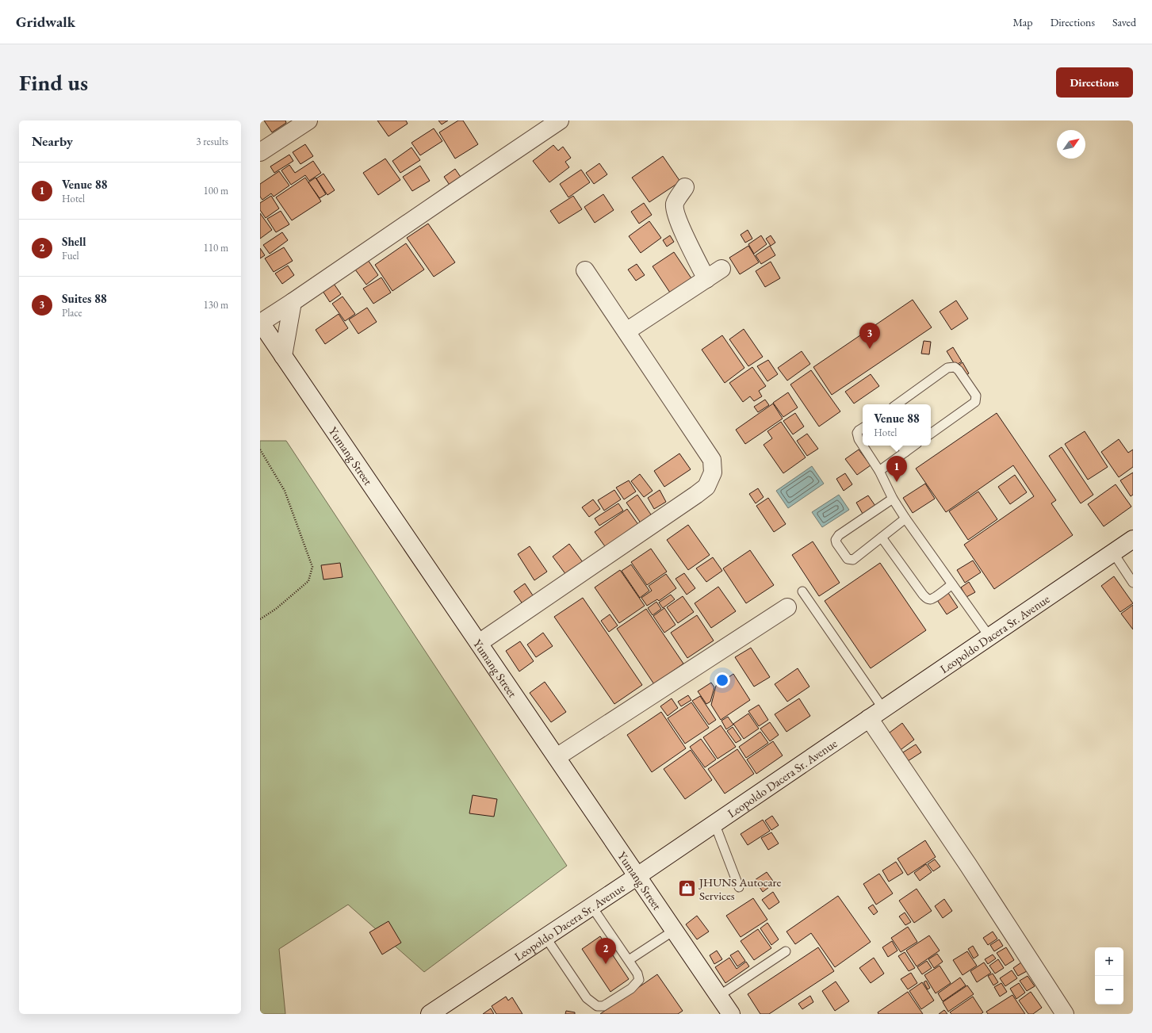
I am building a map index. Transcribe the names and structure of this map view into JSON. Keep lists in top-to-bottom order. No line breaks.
{"streets":{"street":["Yumang Street","Leopoldo Dacera Sr. Avenue"]},"crossings":[["Yumang Street","Leopoldo Dacera Sr. Avenue"]],"places":{"shop":["JHUNS Autocare Services"]},"north":"top right","page":{"header":"Gridwalk","nav":["Map","Directions","Saved"],"buttons":"Directions","title":"Find us","heading":["Nearby","3 results"],"list":[{"mark":"1","name":"Venue 88","note":"Hotel","value":"100 m"},{"mark":"2","name":"Shell","note":"Fuel","value":"110 m"},{"mark":"3","name":"Suites 88","note":"Place","value":"130 m"}],"pins":["3","1","2"],"popup":["Venue 88","Hotel"],"map_buttons":["+","−"]}}
